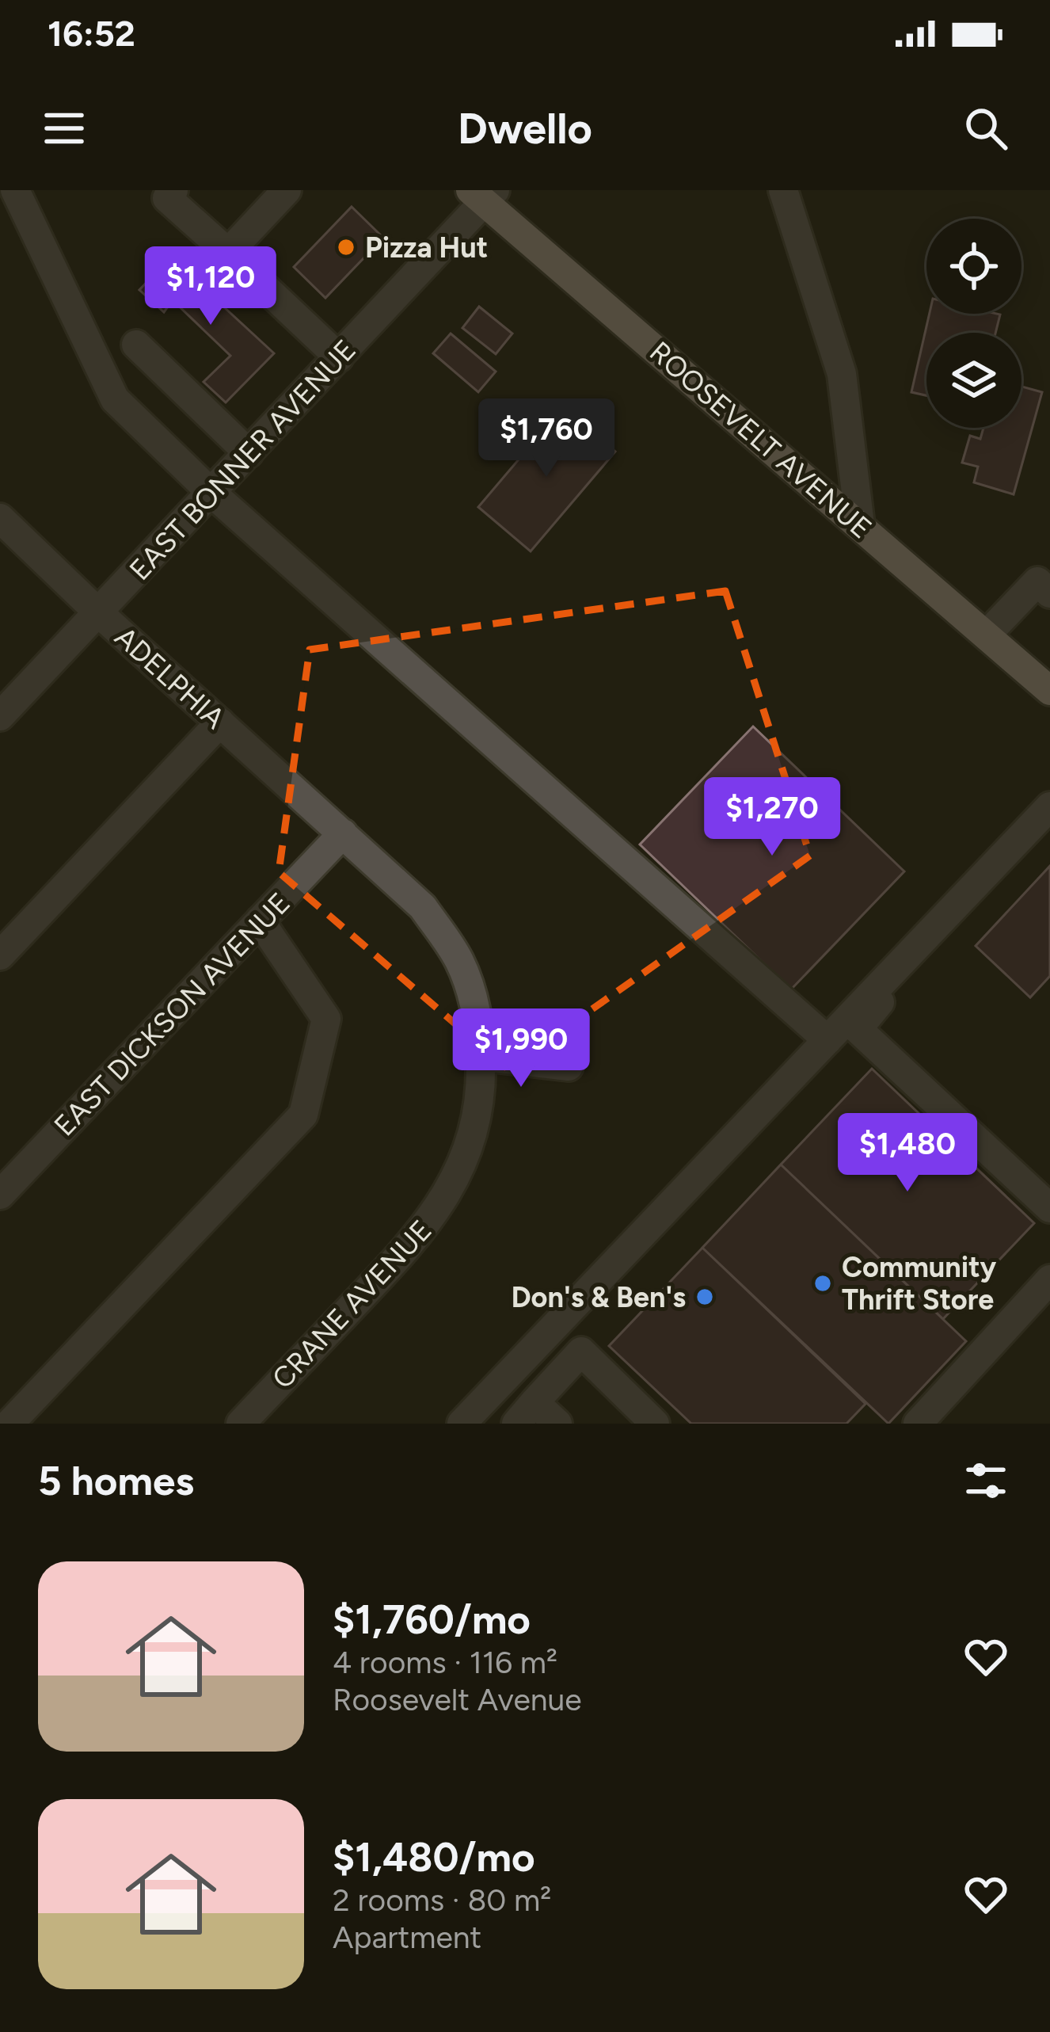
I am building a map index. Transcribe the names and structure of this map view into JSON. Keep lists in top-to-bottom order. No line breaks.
{"streets":{"main road":["ROOSEVELT AVENUE"],"street":["EAST BONNER AVENUE","ADELPHIA","EAST DICKSON AVENUE","CRANE AVENUE"]},"crossings":[["ROOSEVELT AVENUE","EAST BONNER AVENUE"],["EAST BONNER AVENUE","ADELPHIA"],["ADELPHIA","EAST DICKSON AVENUE"],["ADELPHIA","CRANE AVENUE"],["EAST DICKSON AVENUE","CRANE AVENUE"]],"places":["Pizza Hut","Community Thrift Store","Don's & Ben's"],"page":{"status":"16:52","header":"Dwello","price":["$1,120","$1,760","$1,270","$1,990","$1,480"],"heading":"5 homes","list":[{"name":"$1,760/mo","note":"4 rooms · 116 m² · Roosevelt Avenue"},{"name":"$1,480/mo","note":"2 rooms · 80 m² · Apartment"}]}}
